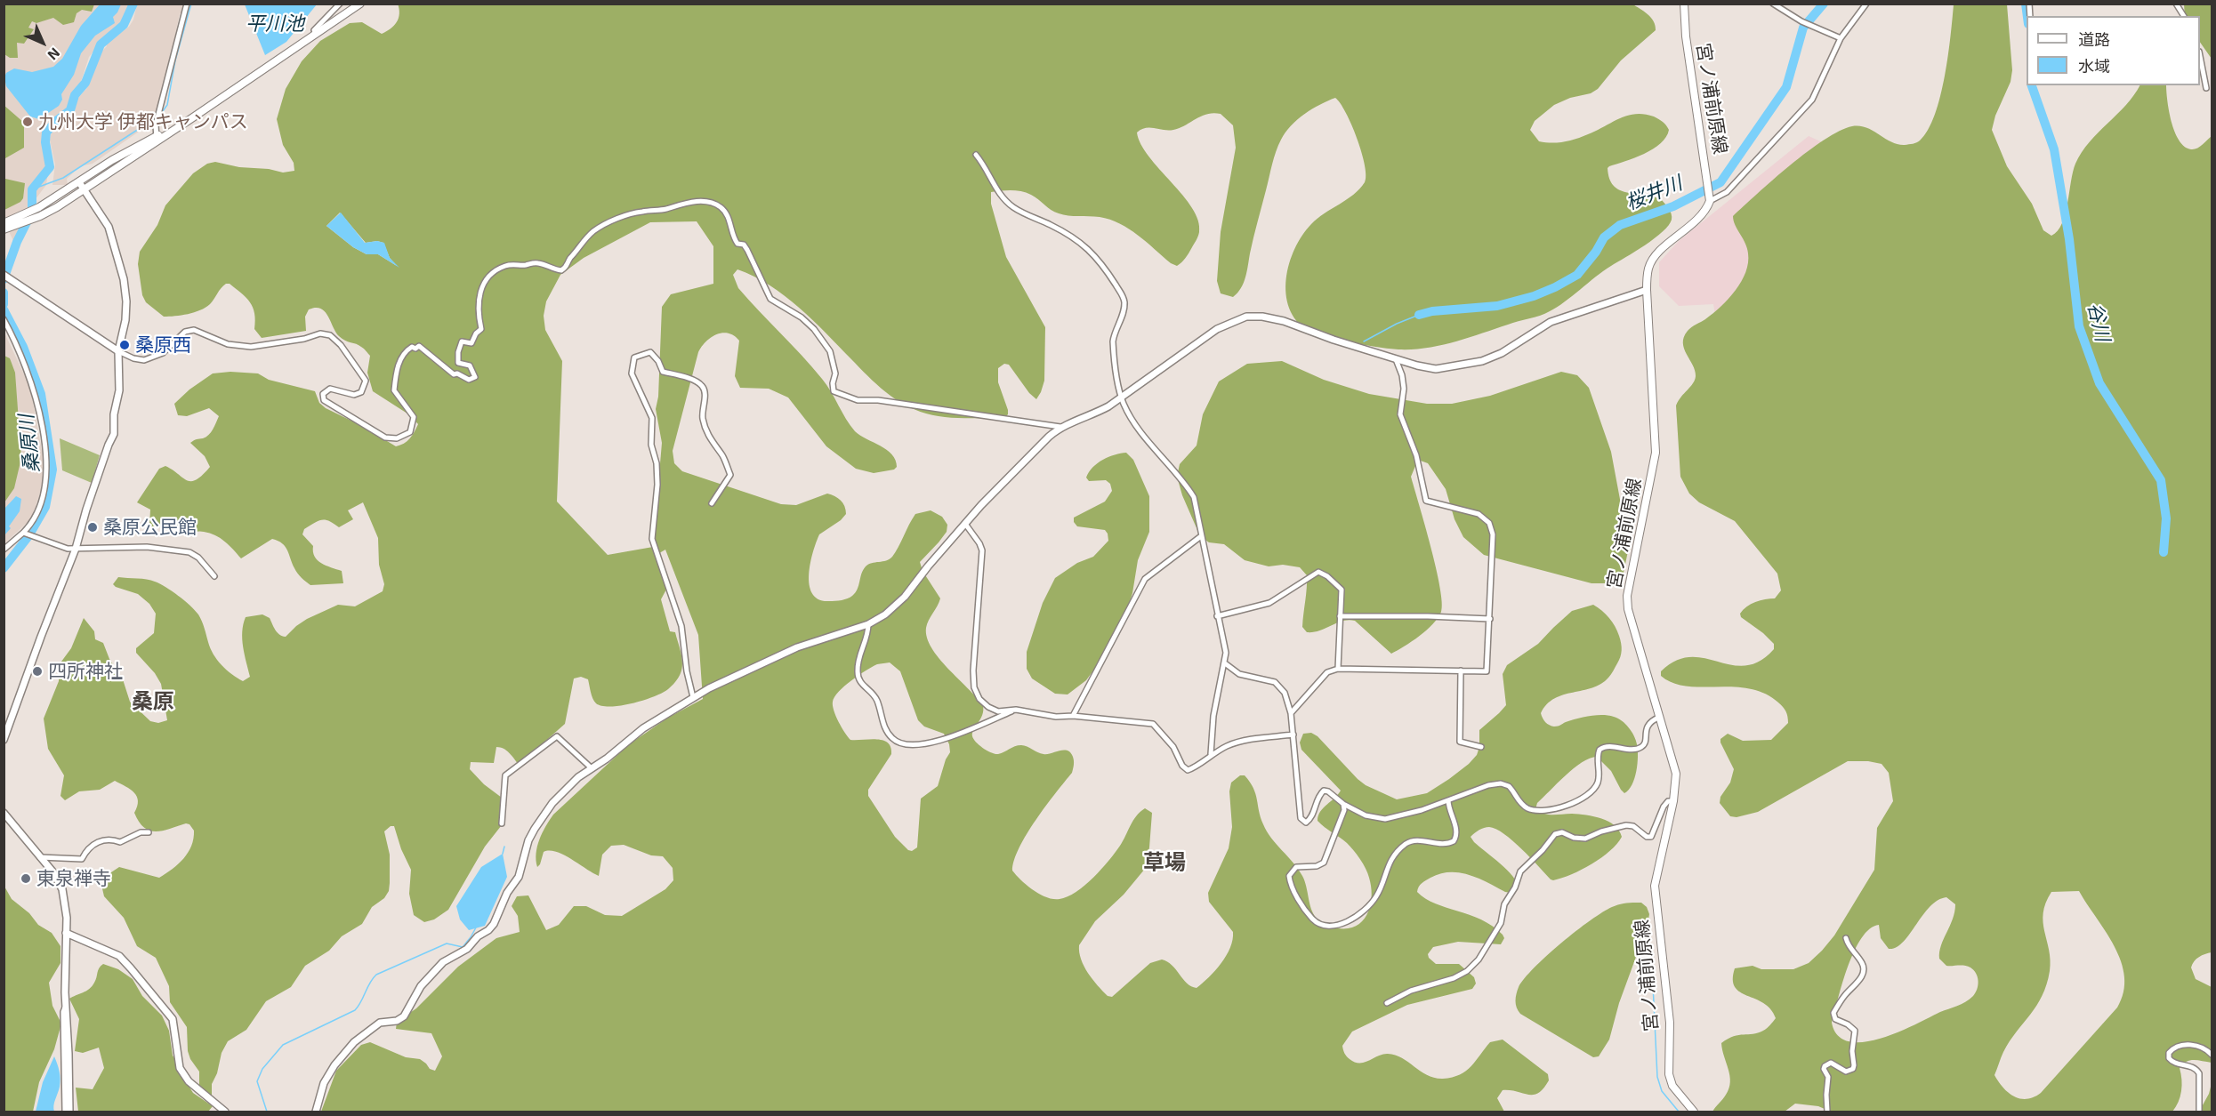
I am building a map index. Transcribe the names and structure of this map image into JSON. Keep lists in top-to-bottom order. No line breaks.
{"streets":{"main road":["宮ノ浦前原線"]},"districts":["桑原","草場"],"water":["平川池","桜井川","谷川","桑原川"],"places":["九州大学 伊都キャンパス","桑原西","桑原公民館","四所神社","東泉禅寺"],"legend":["道路","水域"],"north":"bottom right"}
